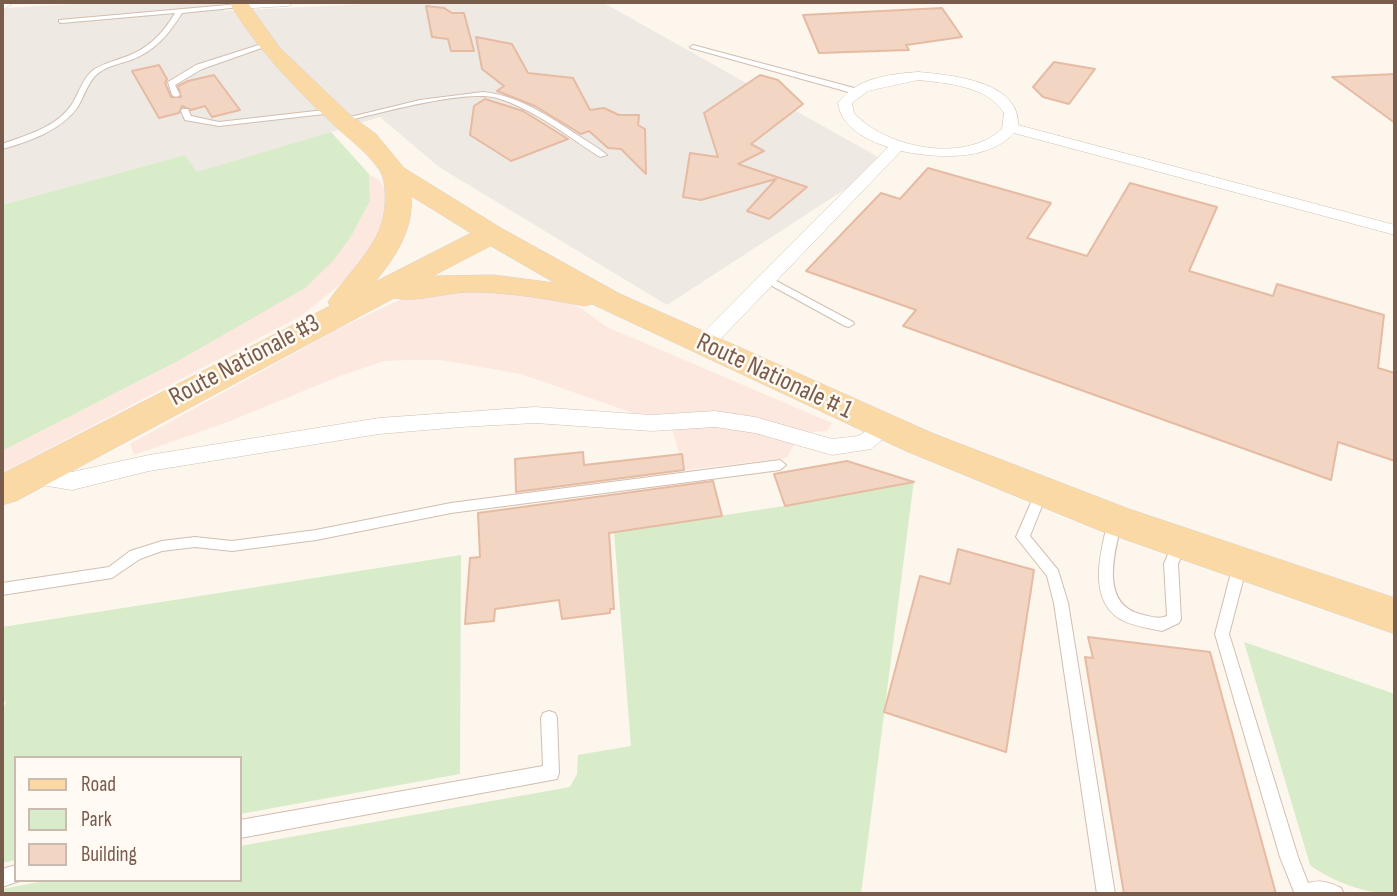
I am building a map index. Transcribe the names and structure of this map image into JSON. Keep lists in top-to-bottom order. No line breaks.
{"streets":{"main road":["Route Nationale #3","Route Nationale # 1"]},"crossings":[["Route Nationale #3","Route Nationale # 1"]],"legend":["Road","Park","Building"]}
